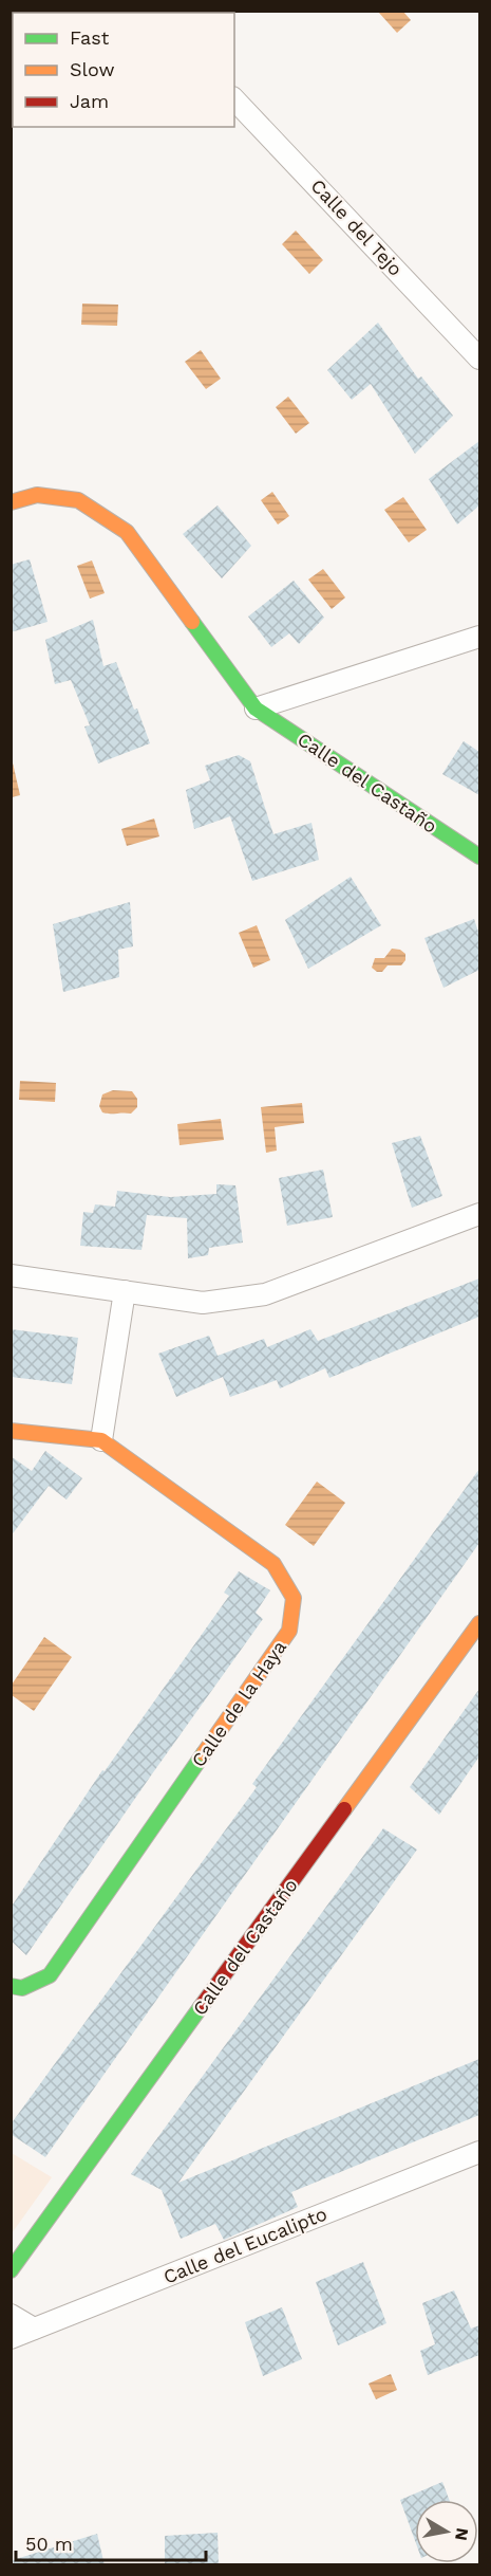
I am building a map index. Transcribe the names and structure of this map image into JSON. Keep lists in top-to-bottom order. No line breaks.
{"streets":{"street":["Calle del Tejo","Calle del Castaño","Calle de la Haya","Calle del Eucalipto"]},"legend":["Fast","Slow","Jam"],"scale_bar":"50 m","north":"right"}
